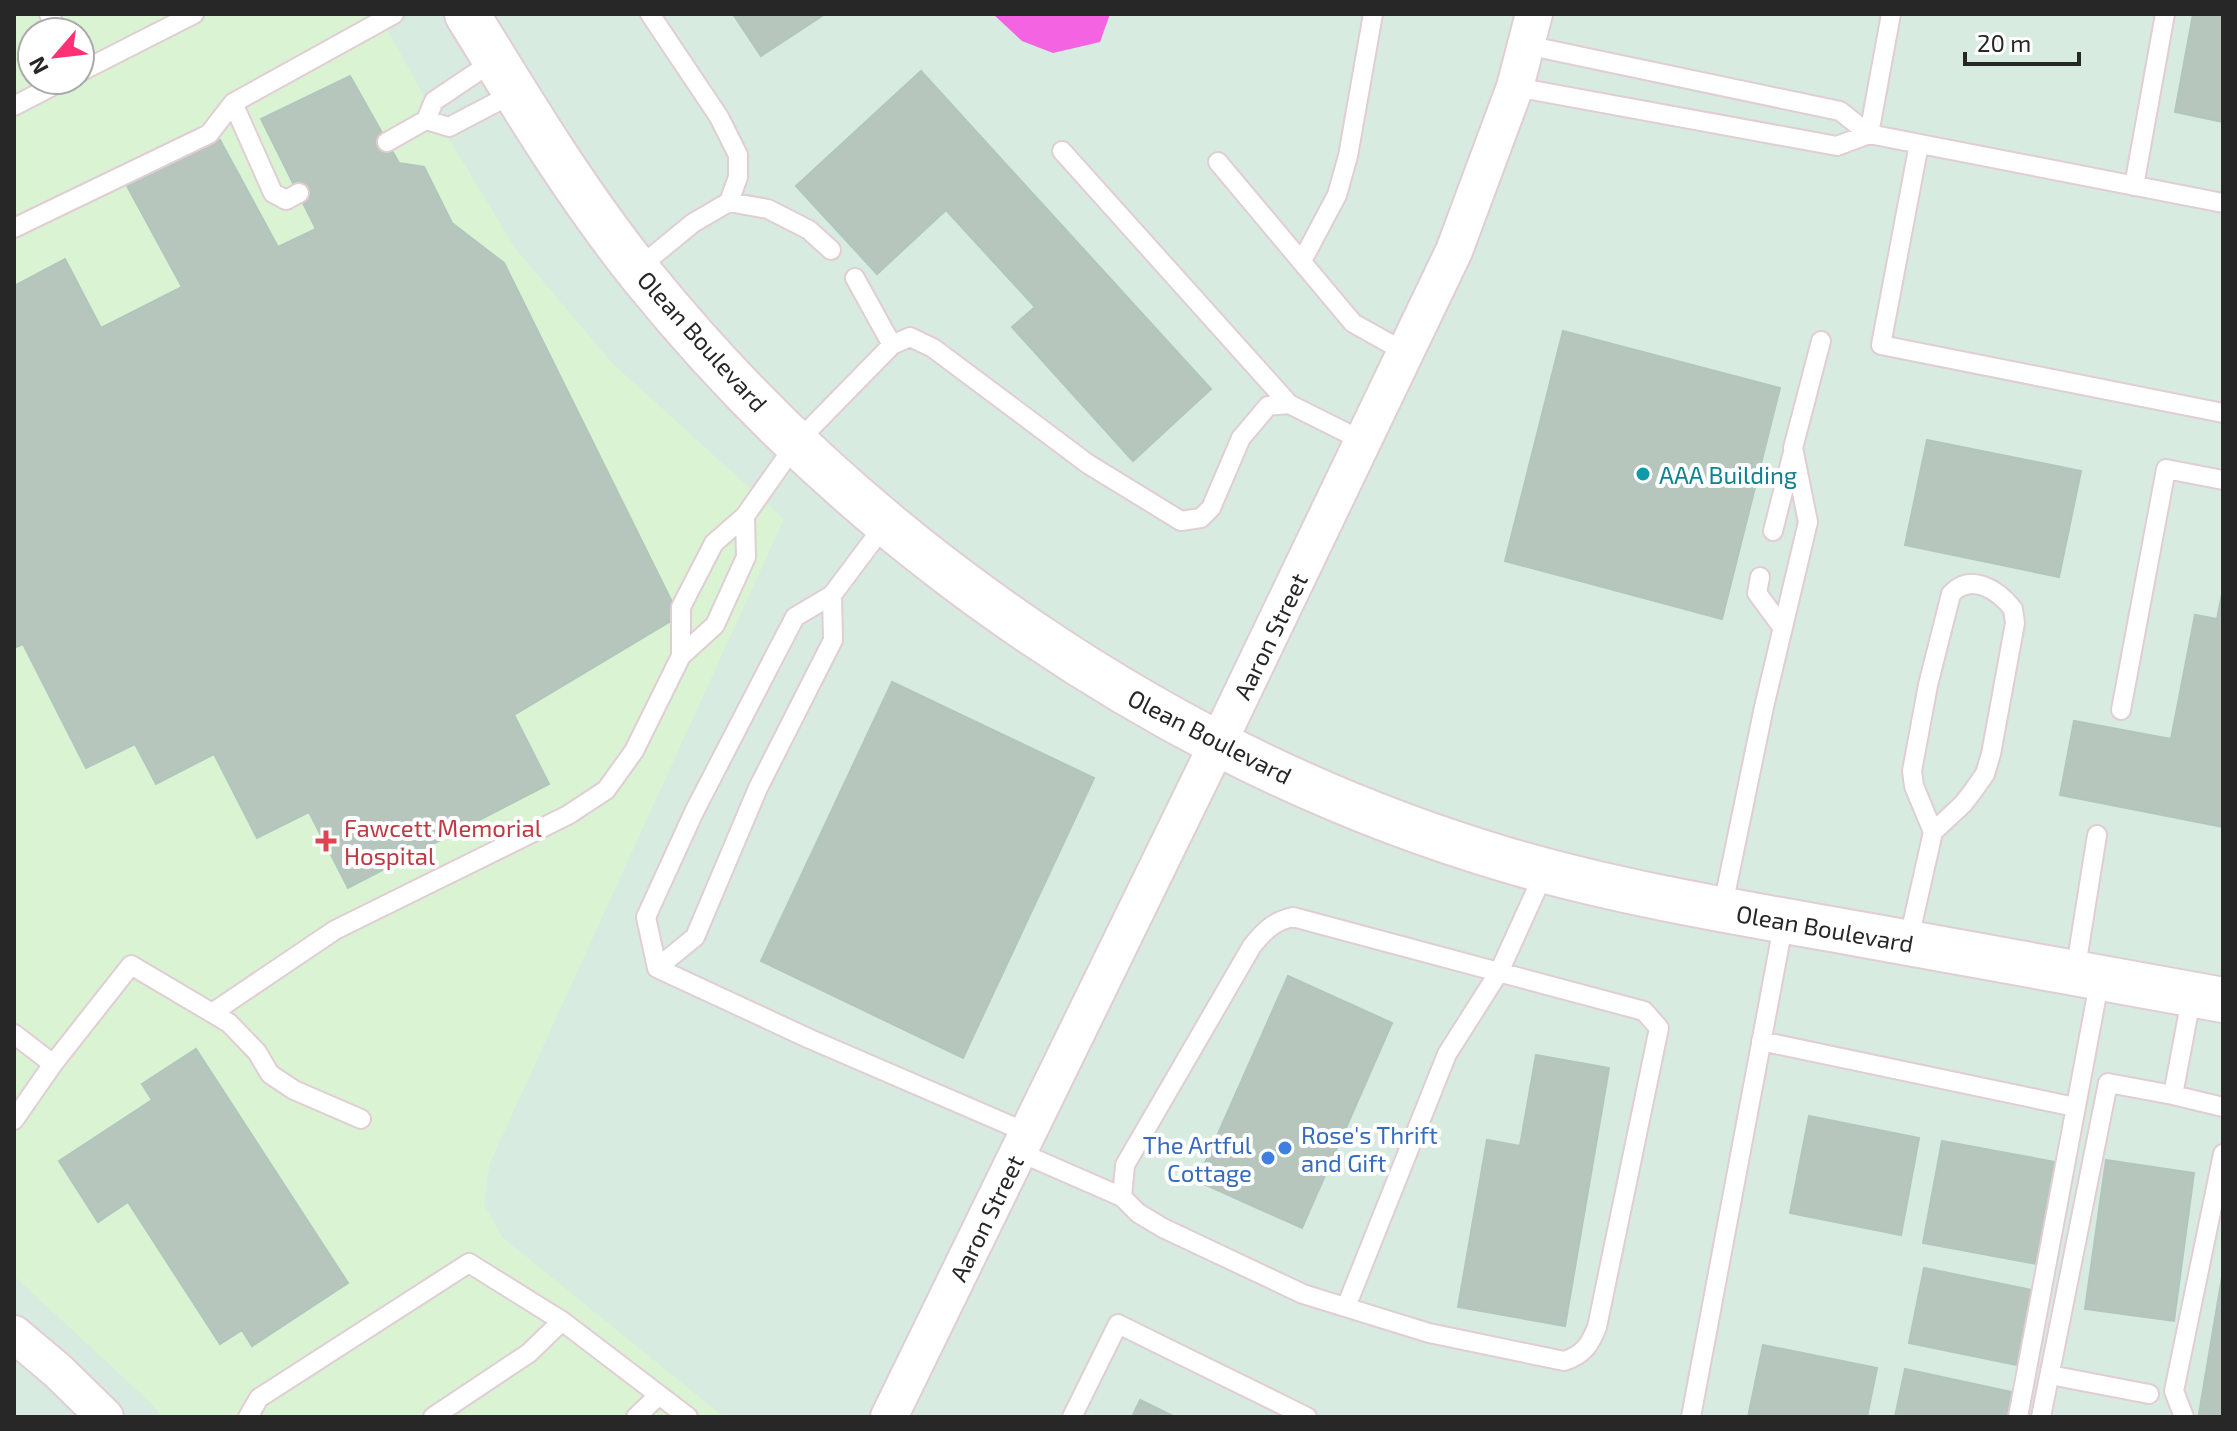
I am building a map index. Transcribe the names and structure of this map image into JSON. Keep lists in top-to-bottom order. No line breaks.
{"streets":{"street":["Olean Boulevard","Aaron Street"]},"crossings":[["Olean Boulevard","Aaron Street"]],"places":{"other":["AAA Building","Rose's Thrift and Gift","The Artful Cottage"],"health":["Fawcett Memorial Hospital"]},"scale_bar":"20 m","north":"bottom left"}
